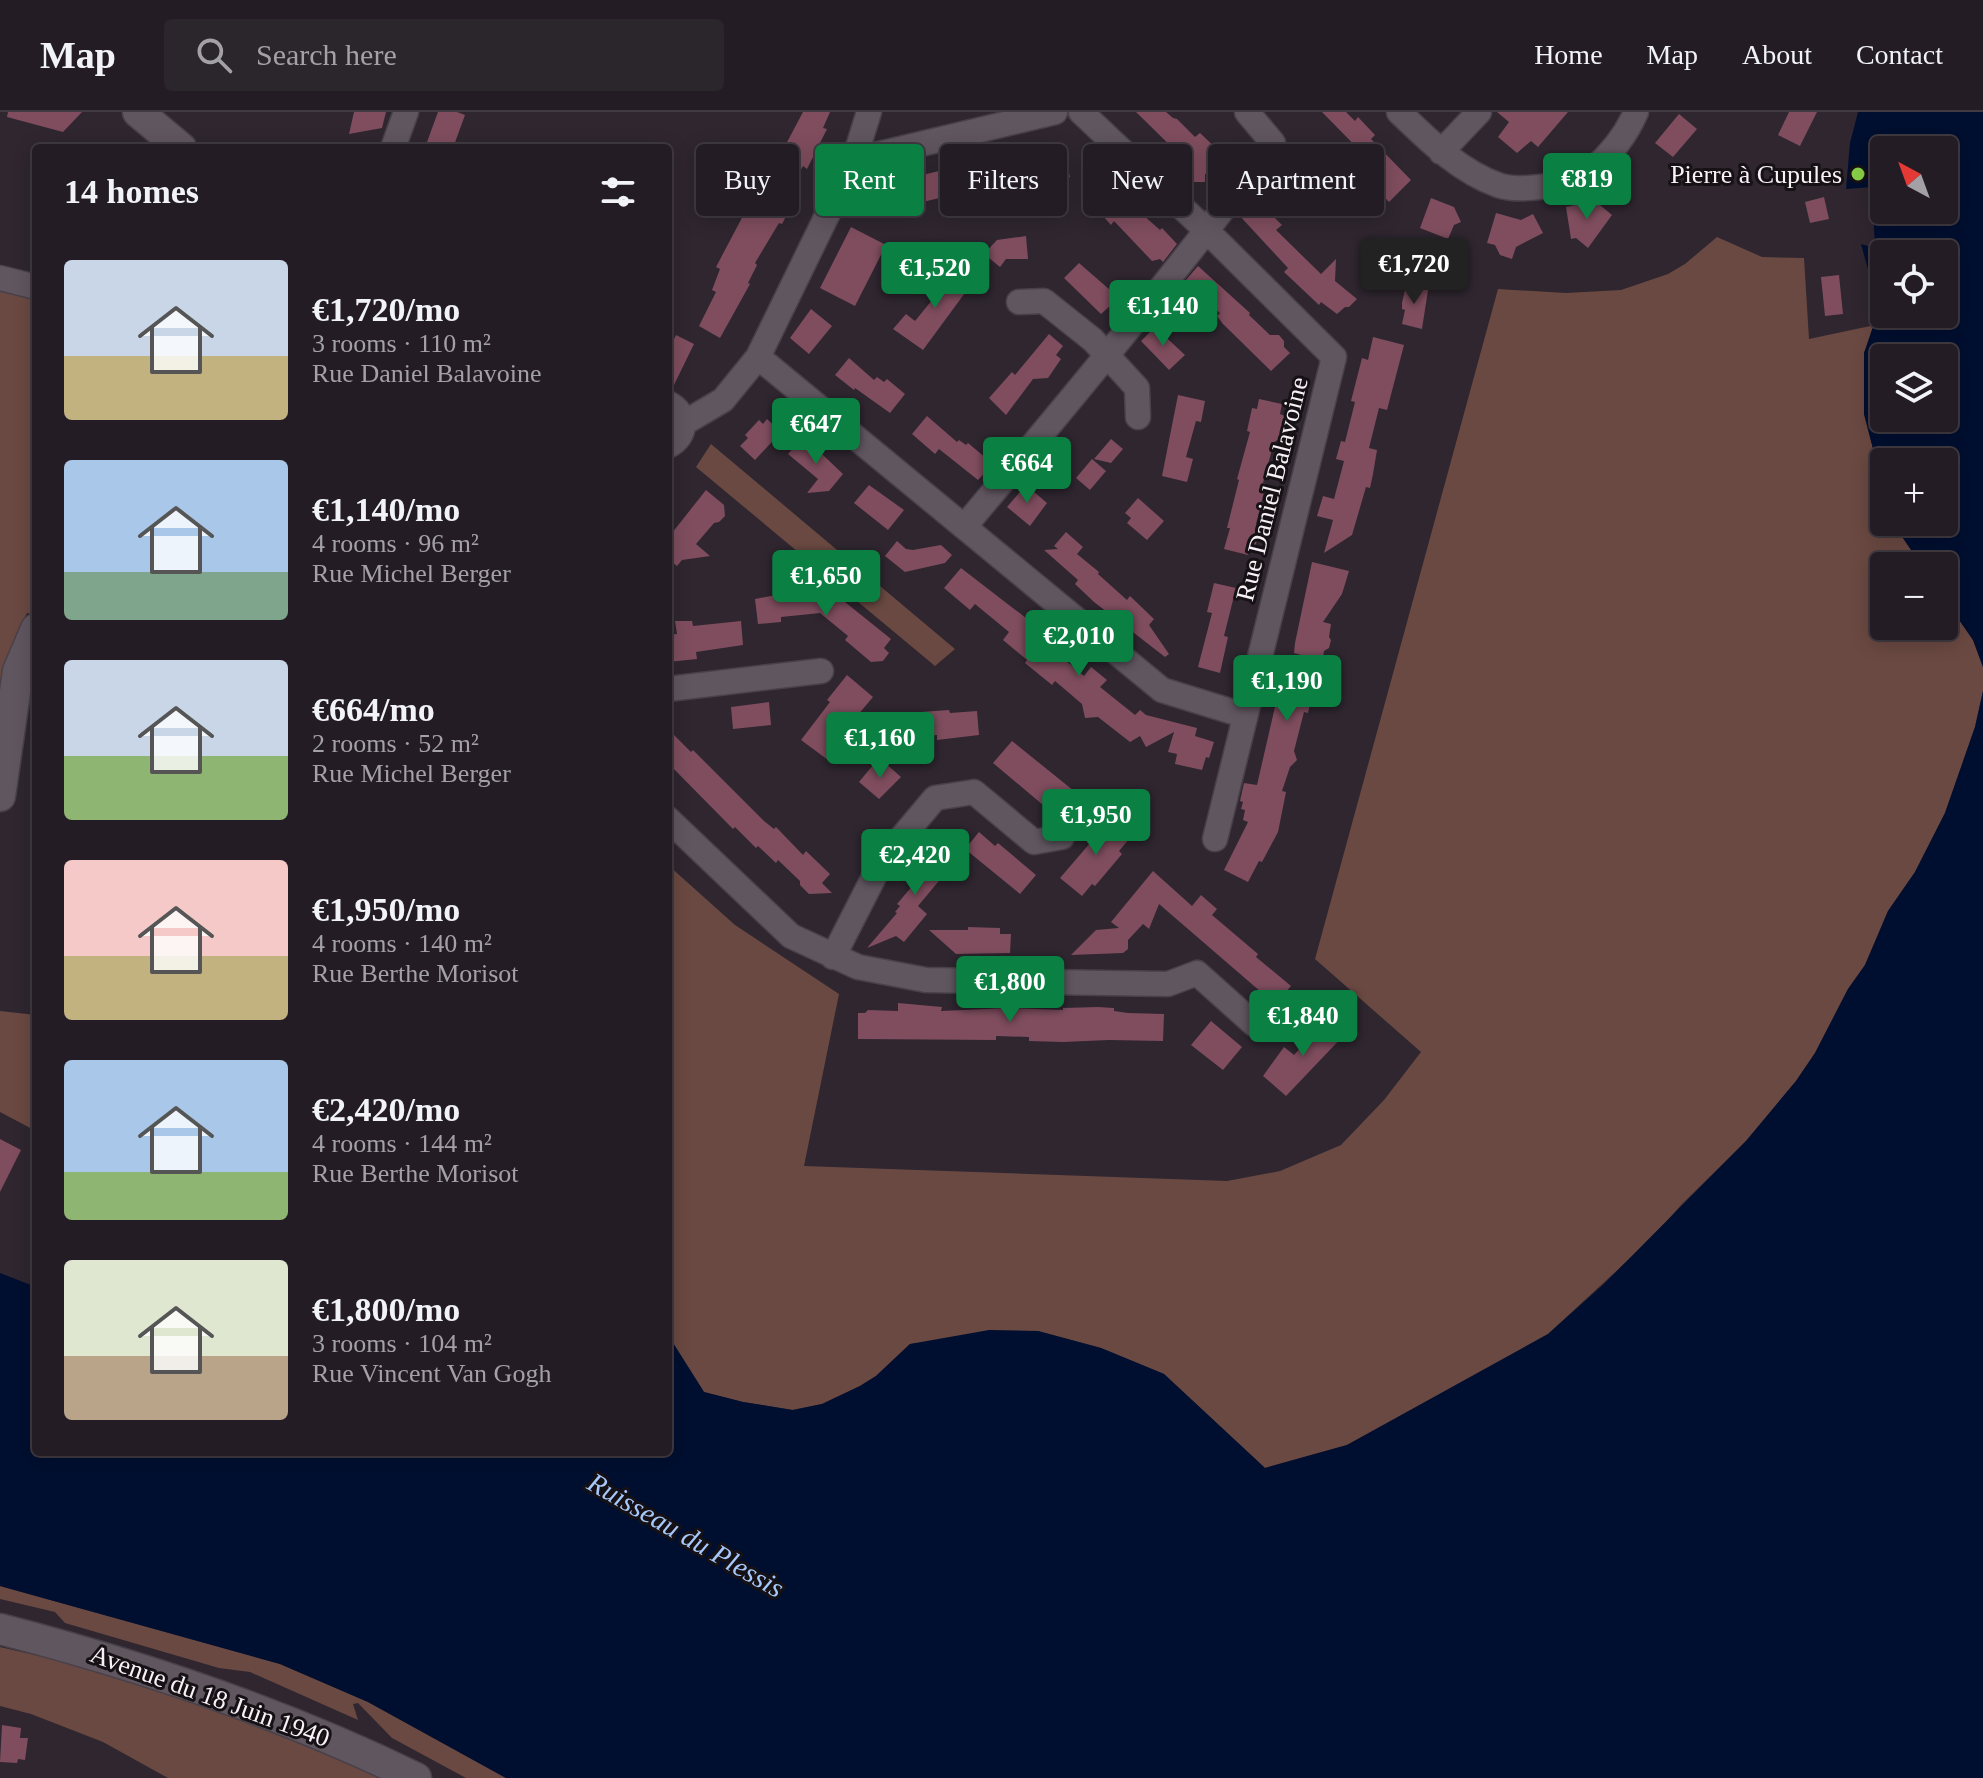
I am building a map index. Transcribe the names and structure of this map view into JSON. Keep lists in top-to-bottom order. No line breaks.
{"streets":{"street":["Rue Daniel Balavoine","Avenue du 18 Juin 1940"]},"water":["Ruisseau du Plessis"],"places":["Pierre à Cupules"],"north":"top left","page":{"header":"Map","search":"Search here","nav":["Home","Map","About","Contact"],"map_buttons":["+","−"],"chip":["Buy","Rent","Filters","New","Apartment"],"heading":"14 homes","price":["€819","€1,720","€1,520","€1,140","€647","€664","€1,650","€2,010","€1,190","€1,160","€1,950","€2,420","€1,800","€1,840"],"list":[{"name":"€1,720/mo","note":"3 rooms · 110 m² · Rue Daniel Balavoine"},{"name":"€1,140/mo","note":"4 rooms · 96 m² · Rue Michel Berger"},{"name":"€664/mo","note":"2 rooms · 52 m² · Rue Michel Berger"},{"name":"€1,950/mo","note":"4 rooms · 140 m² · Rue Berthe Morisot"},{"name":"€2,420/mo","note":"4 rooms · 144 m² · Rue Berthe Morisot"},{"name":"€1,800/mo","note":"3 rooms · 104 m² · Rue Vincent Van Gogh"}]}}
